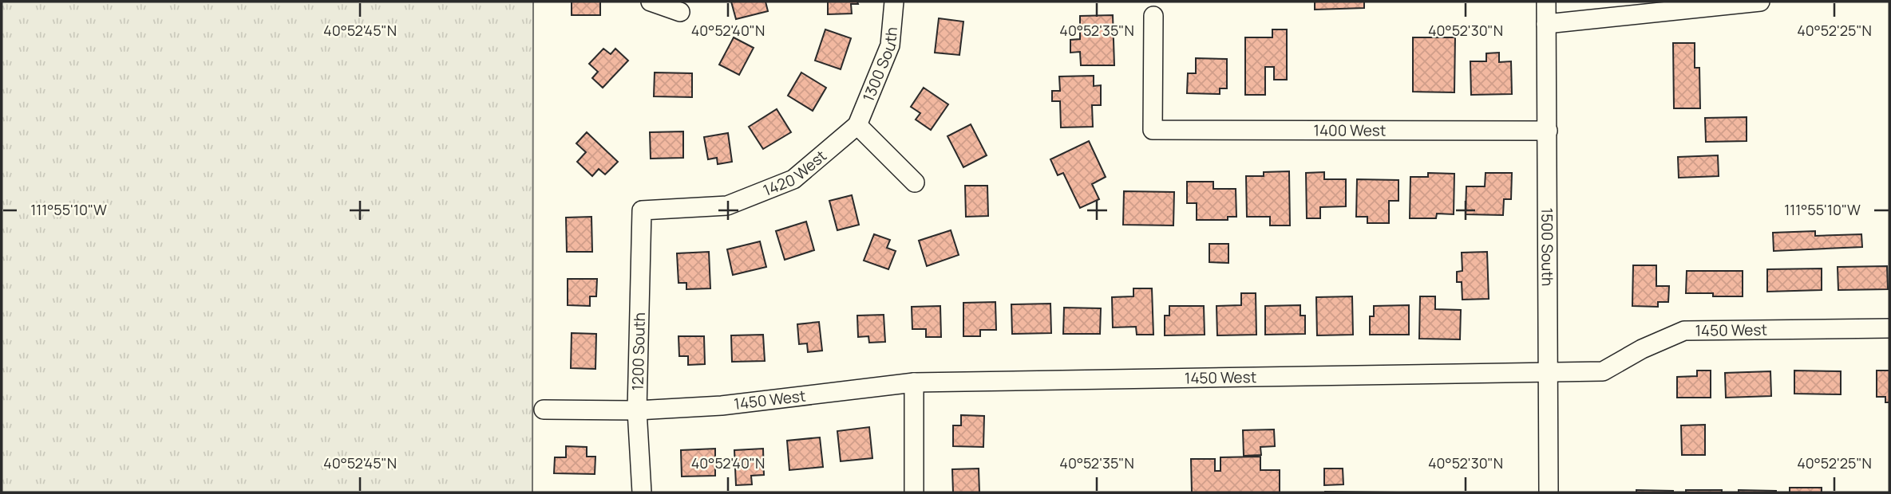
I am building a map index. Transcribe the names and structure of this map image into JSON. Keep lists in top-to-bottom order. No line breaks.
{"streets":{"street":["1300 South","1400 West","1420 West","1500 South","1450 West","1200 South"]},"crossings":[["1300 South","1420 West"],["1400 West","1500 South"],["1420 West","1200 South"],["1500 South","1450 West"],["1450 West","1200 South"]],"coordinates":["40°52'45\"N","40°52'40\"N","40°52'35\"N","40°52'30\"N","40°52'25\"N","111°55'10\"W"]}
